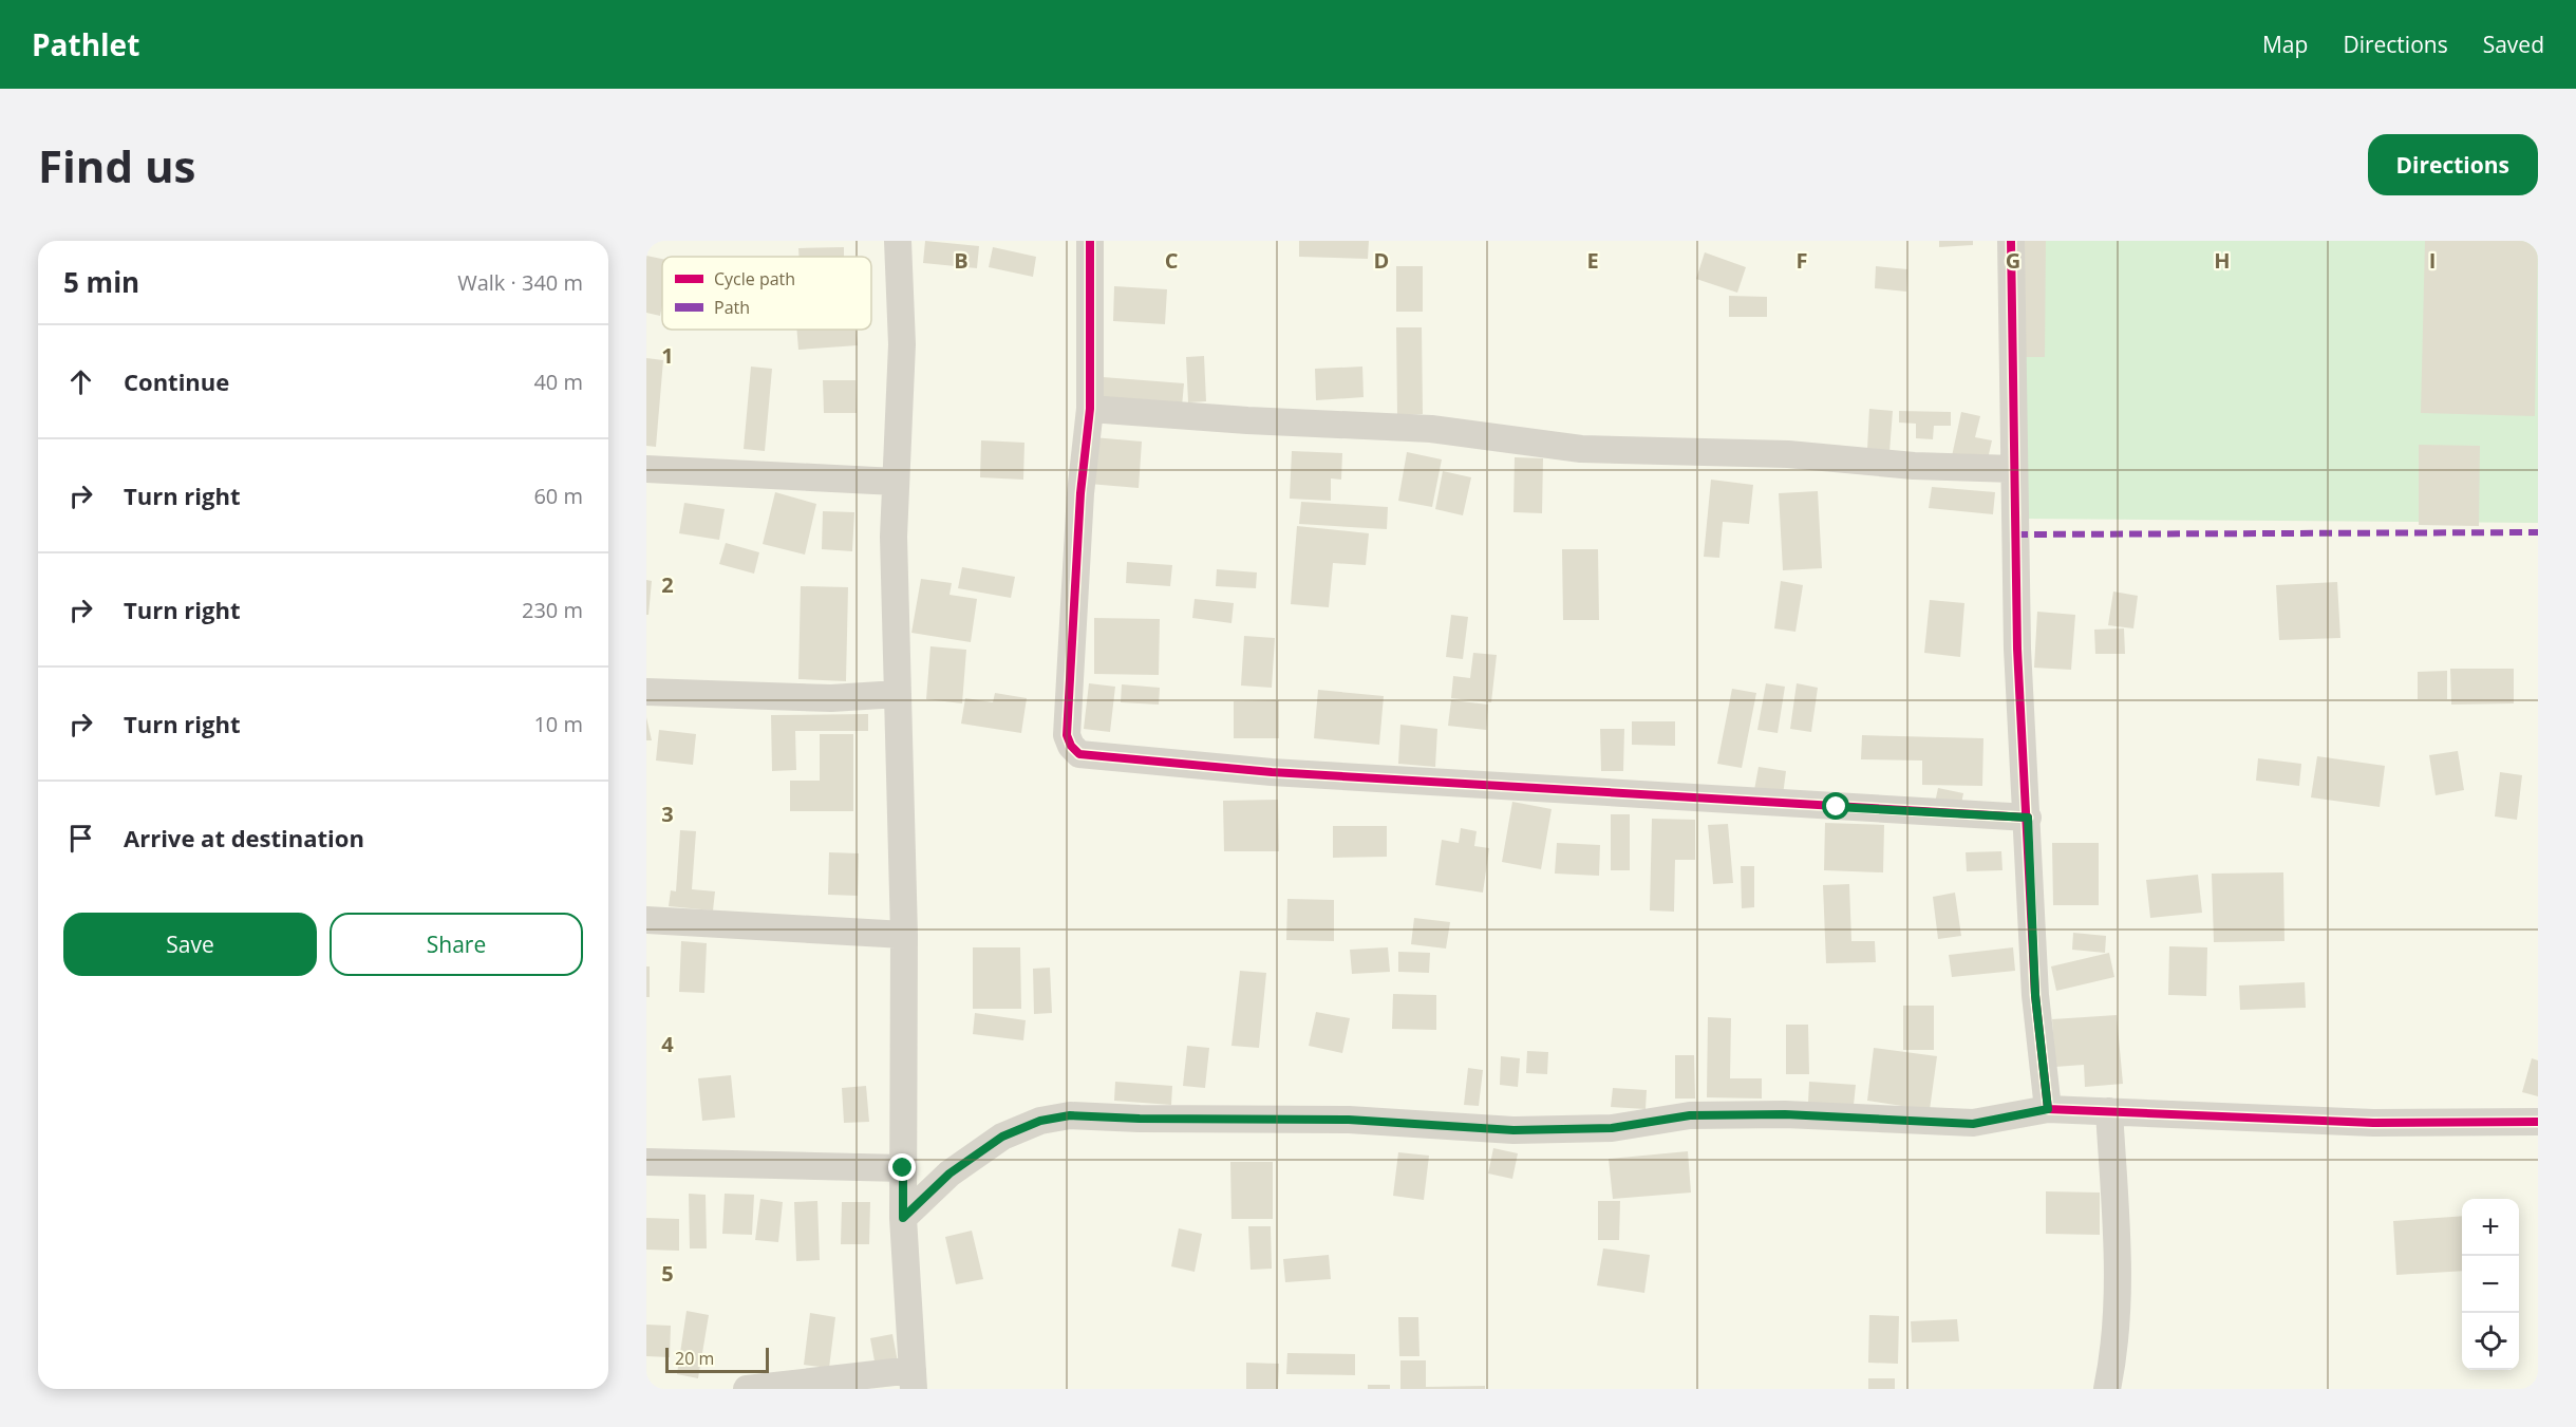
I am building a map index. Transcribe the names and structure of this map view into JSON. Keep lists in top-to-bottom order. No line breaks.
{"legend":["Cycle path","Path"],"scale_bar":"20 m","page":{"header":"Pathlet","nav":["Map","Directions","Saved"],"buttons":["Directions",["Save","Share"]],"title":"Find us","heading":["5 min","Walk · 340 m"],"list":[["Continue","40 m"],["Turn right","60 m"],["Turn right","230 m"],["Turn right","10 m"],"Arrive at destination"],"map_buttons":["+","−"],"scale":"20 m"},"grid":{"columns":["B","C","D","E","F","G","H","I"],"rows":["1","2","3","4","5"]}}
